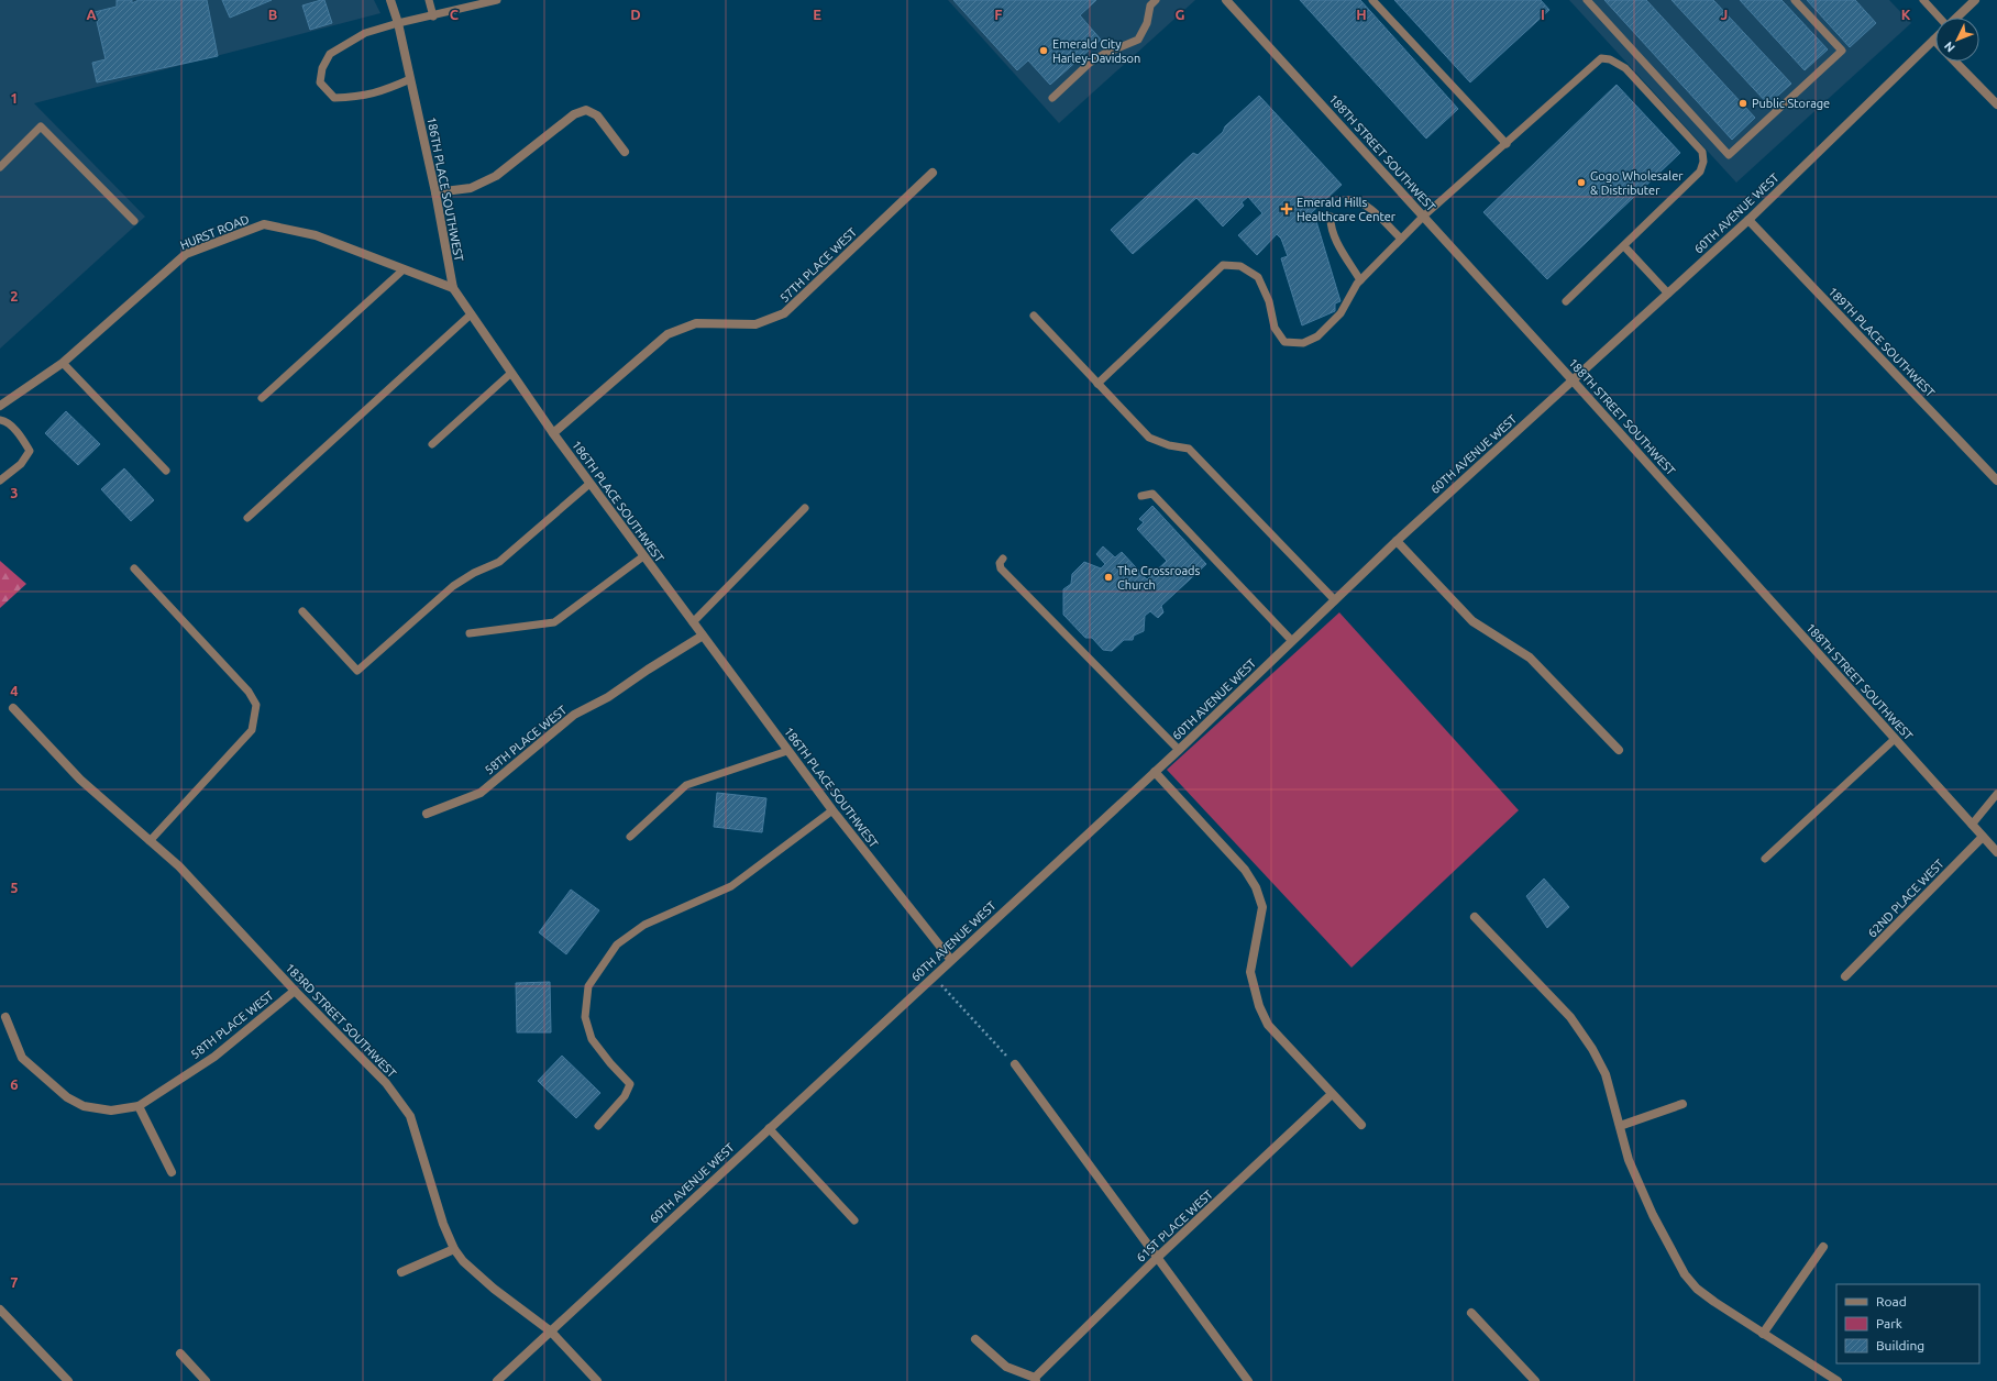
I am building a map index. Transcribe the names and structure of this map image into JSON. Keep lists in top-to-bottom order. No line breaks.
{"streets":{"street":["188TH STREET SOUTHWEST","186TH PLACE SOUTHWEST","60TH AVENUE WEST","HURST ROAD","57TH PLACE WEST","189TH PLACE SOUTHWEST","58TH PLACE WEST","62ND PLACE WEST","183RD STREET SOUTHWEST","61ST PLACE WEST"]},"crossings":[["188TH STREET SOUTHWEST","60TH AVENUE WEST"],["188TH STREET SOUTHWEST","62ND PLACE WEST"],["186TH PLACE SOUTHWEST","60TH AVENUE WEST"],["186TH PLACE SOUTHWEST","HURST ROAD"],["186TH PLACE SOUTHWEST","57TH PLACE WEST"],["186TH PLACE SOUTHWEST","58TH PLACE WEST"],["60TH AVENUE WEST","189TH PLACE SOUTHWEST"],["60TH AVENUE WEST","183RD STREET SOUTHWEST"],["58TH PLACE WEST","183RD STREET SOUTHWEST"]],"places":{"other":["Emerald City Harley-Davidson","Public Storage","Gogo Wholesaler & Distributer","The Crossroads Church"],"health":["Emerald Hills Healthcare Center"]},"legend":["Road","Park","Building"],"north":"bottom left","grid":{"columns":["A","B","C","D","E","F","G","H","I","J","K"],"rows":["1","2","3","4","5","6","7"]}}
